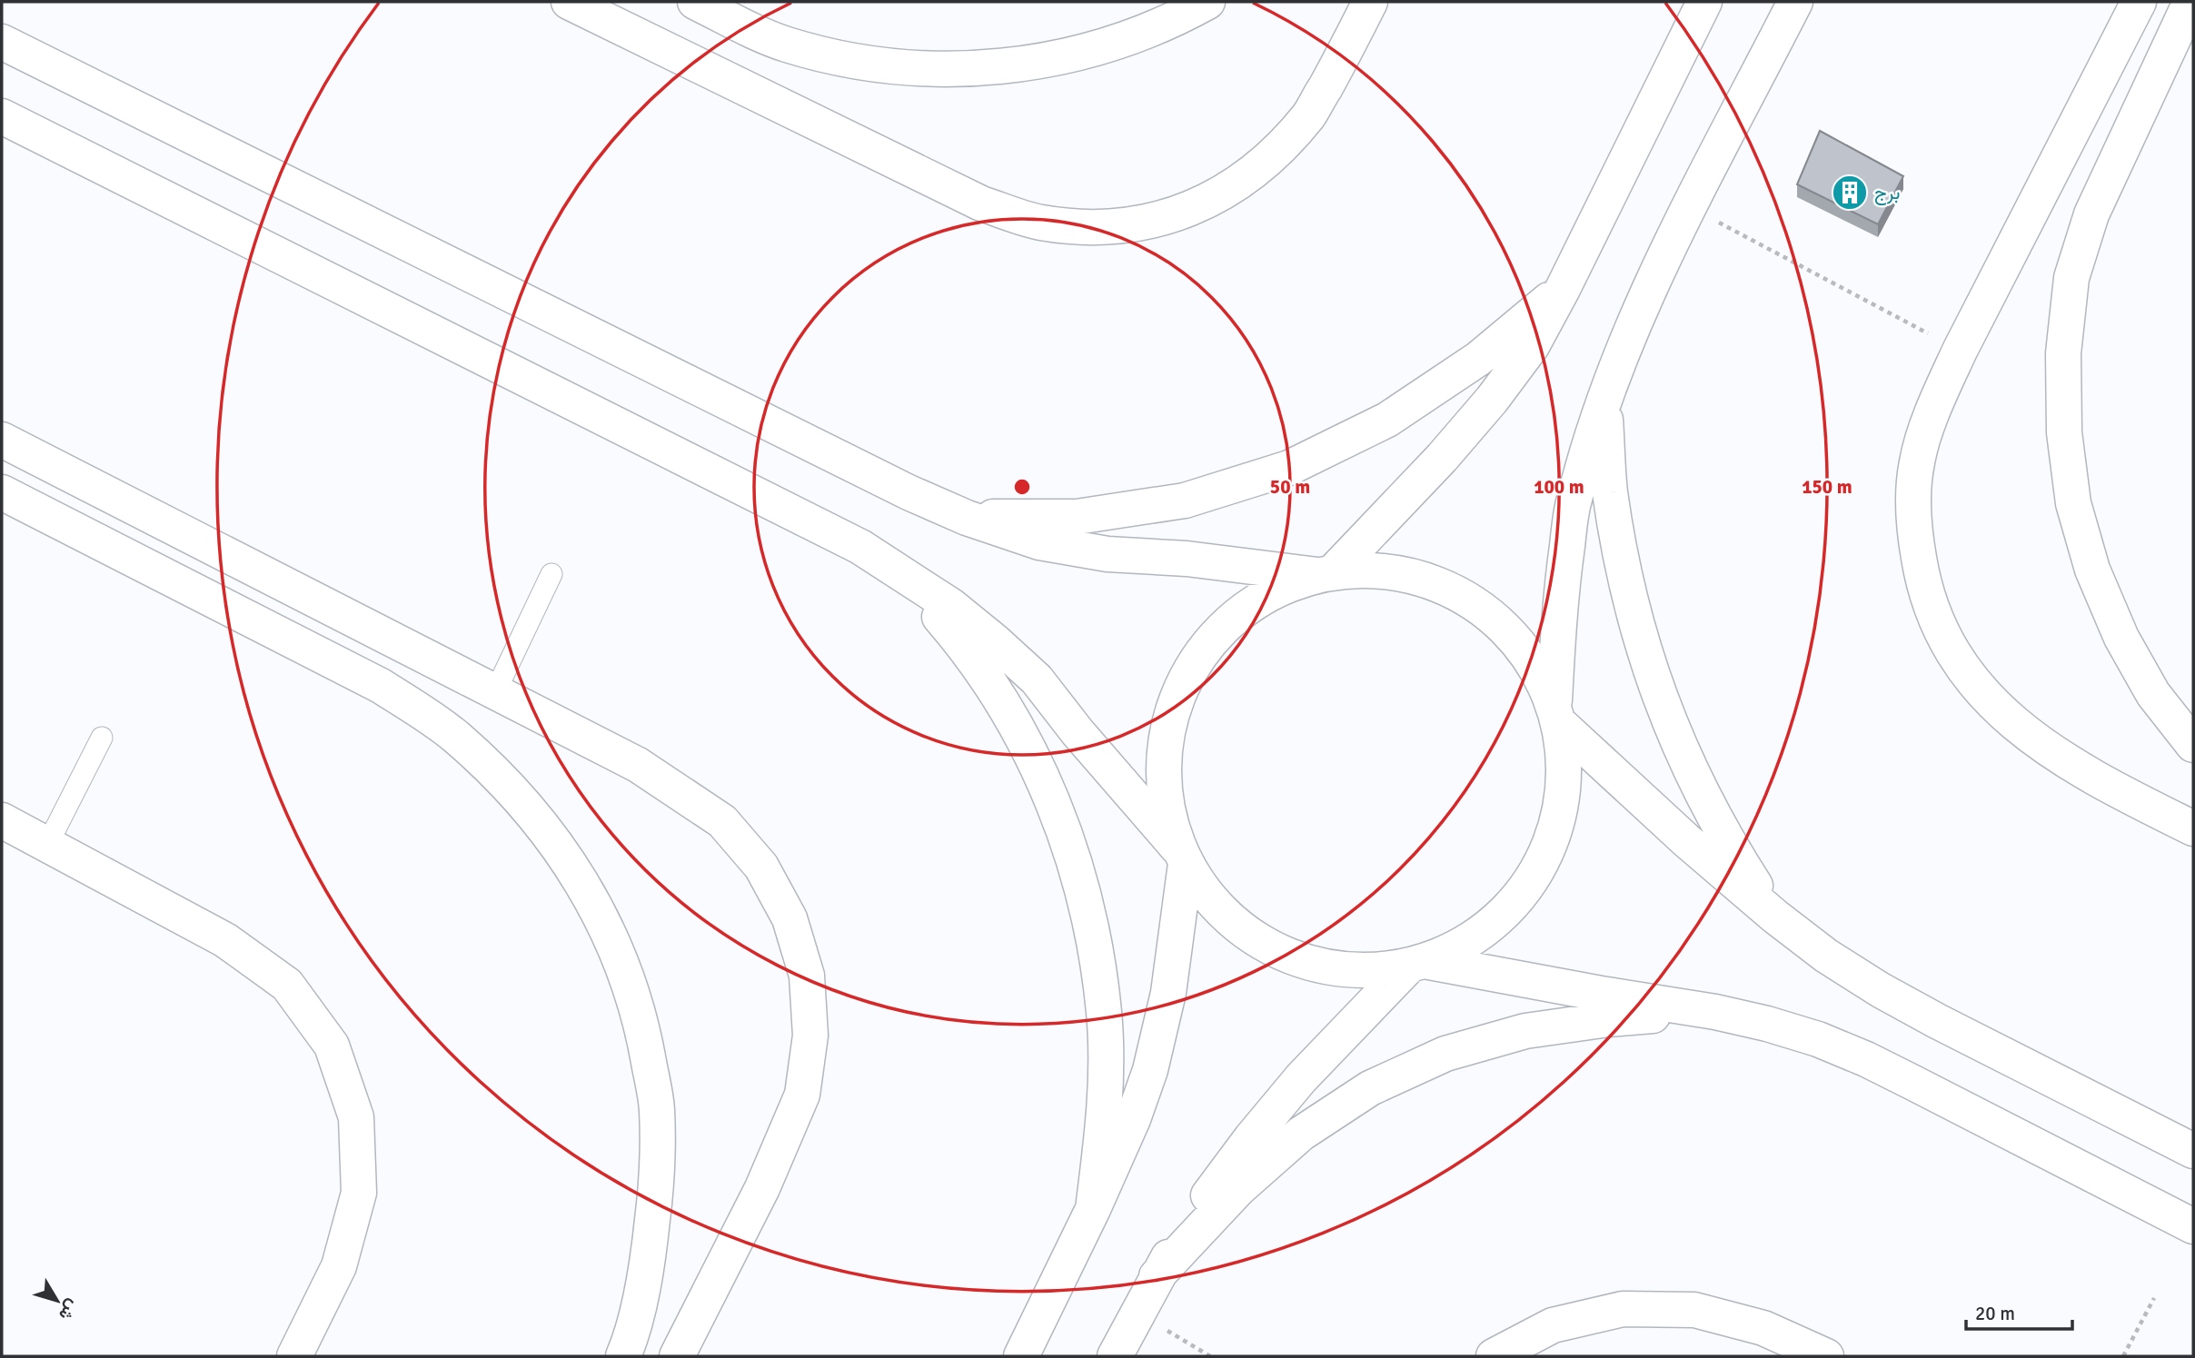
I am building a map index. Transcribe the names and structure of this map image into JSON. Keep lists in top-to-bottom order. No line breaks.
{"places":{"building":["برج"]},"scale_bar":"20 m","north":"bottom right","rings":["50 m","100 m","150 m"]}
